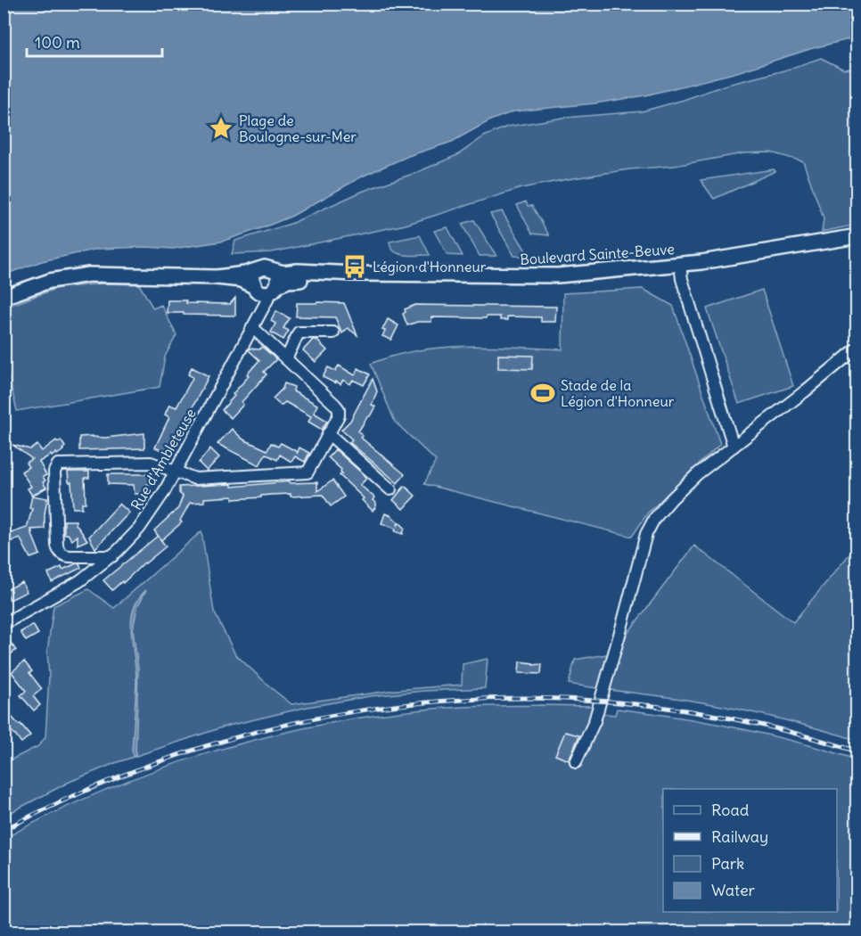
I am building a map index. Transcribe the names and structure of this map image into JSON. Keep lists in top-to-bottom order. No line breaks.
{"streets":{"main road":["Boulevard Sainte-Beuve"],"street":["Rue d'Ambleteuse"]},"crossings":[["Boulevard Sainte-Beuve","Rue d'Ambleteuse"]],"places":{"place":["Plage de Boulogne-sur-Mer"],"bus stop":["Légion d'Honneur"],"sports":["Stade de la Légion d'Honneur"]},"legend":["Road","Railway","Park","Water"],"scale_bar":"100 m"}
